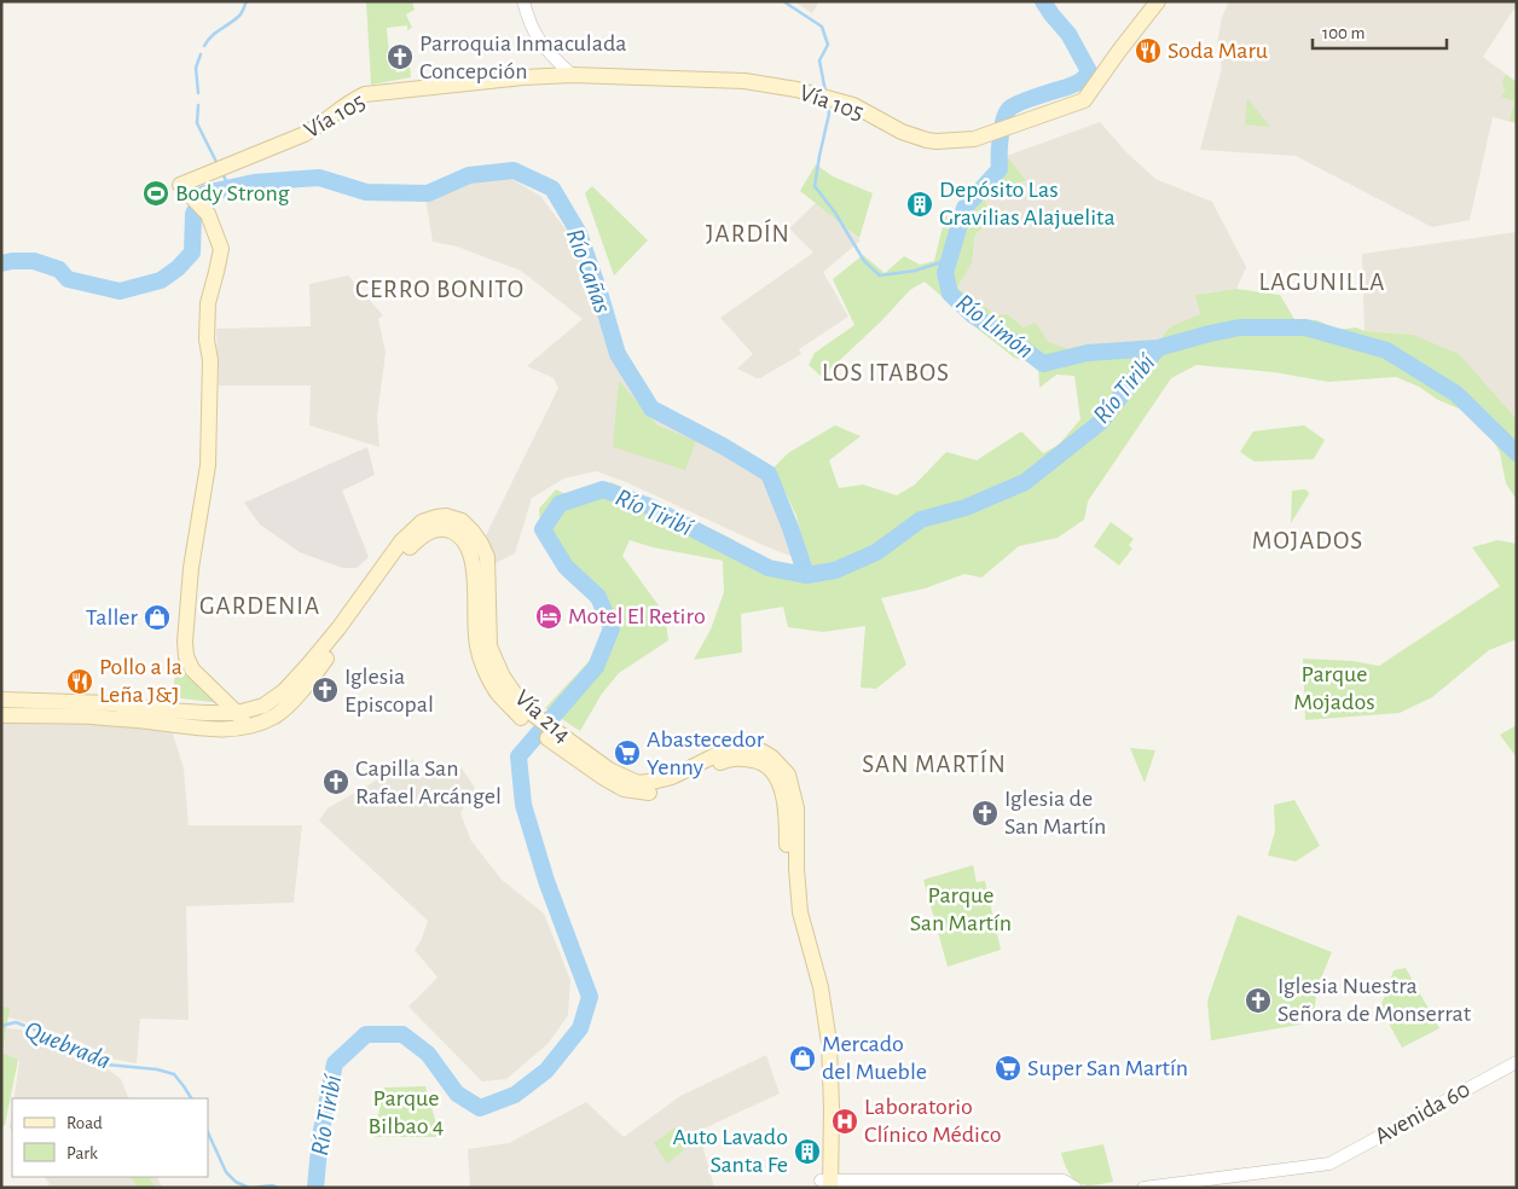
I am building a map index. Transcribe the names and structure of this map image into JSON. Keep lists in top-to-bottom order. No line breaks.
{"streets":{"main road":["Vía 105","Vía 214"],"street":["Avenida 60"]},"crossings":[["Vía 105","Vía 214"]],"districts":["JARDÍN","LAGUNILLA","CERRO BONITO","LOS ITABOS","MOJADOS","GARDENIA","SAN MARTÍN"],"water":["Río Cañas","Río Limón","Río Tiribí","Quebrada"],"parks":["Parque Mojados","Parque San Martín","Parque Bilbao 4"],"places":{"restaurant":["Soda Maru","Pollo a la Leña J&J"],"church":["Parroquia Inmaculada Concepción","Iglesia Episcopal","Capilla San Rafael Arcángel","Iglesia de San Martín","Iglesia Nuestra Señora de Monserrat"],"sports":["Body Strong"],"building":["Depósito Las Gravilias Alajuelita","Auto Lavado Santa Fe"],"hotel":["Motel El Retiro"],"shop":["Taller","Mercado del Mueble"],"supermarket":["Abastecedor Yenny","Super San Martín"],"hospital":["Laboratorio Clínico Médico"]},"legend":["Road","Park"],"scale_bar":"100 m"}
